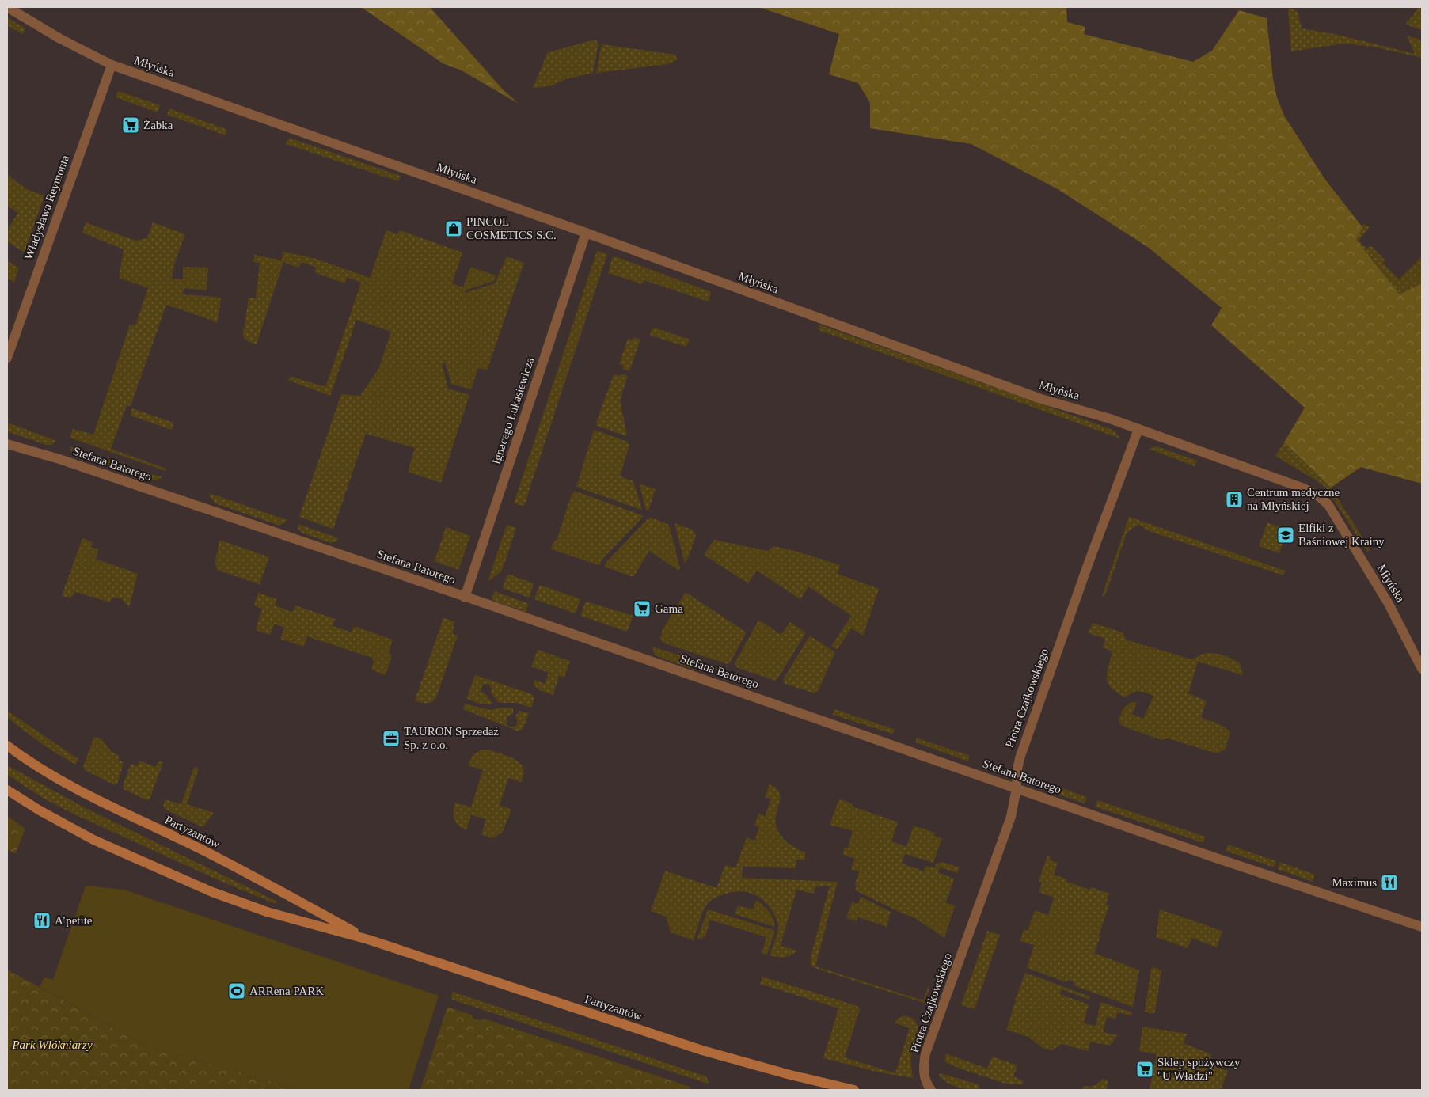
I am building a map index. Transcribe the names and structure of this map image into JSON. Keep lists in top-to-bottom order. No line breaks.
{"streets":{"main road":["Partyzantów"],"street":["Młyńska","Władysława Reymonta","Ignacego Łukasiewicza","Stefana Batorego","Piotra Czajkowskiego"]},"crossings":[["Młyńska","Władysława Reymonta"],["Młyńska","Ignacego Łukasiewicza"],["Młyńska","Piotra Czajkowskiego"],["Ignacego Łukasiewicza","Stefana Batorego"],["Stefana Batorego","Piotra Czajkowskiego"]],"parks":["Park Włókniarzy"],"places":{"supermarket":["Żabka","Gama","Sklep spożywczy \"U Władzi\""],"shop":["PINCOL COSMETICS S.C."],"building":["Centrum medyczne na Młyńskiej"],"school or university":["Elfiki z Baśniowej Krainy"],"office":["TAURON Sprzedaż Sp. z o.o."],"restaurant":["Maximus","A’petite"],"sports":["ARRena PARK"]}}
